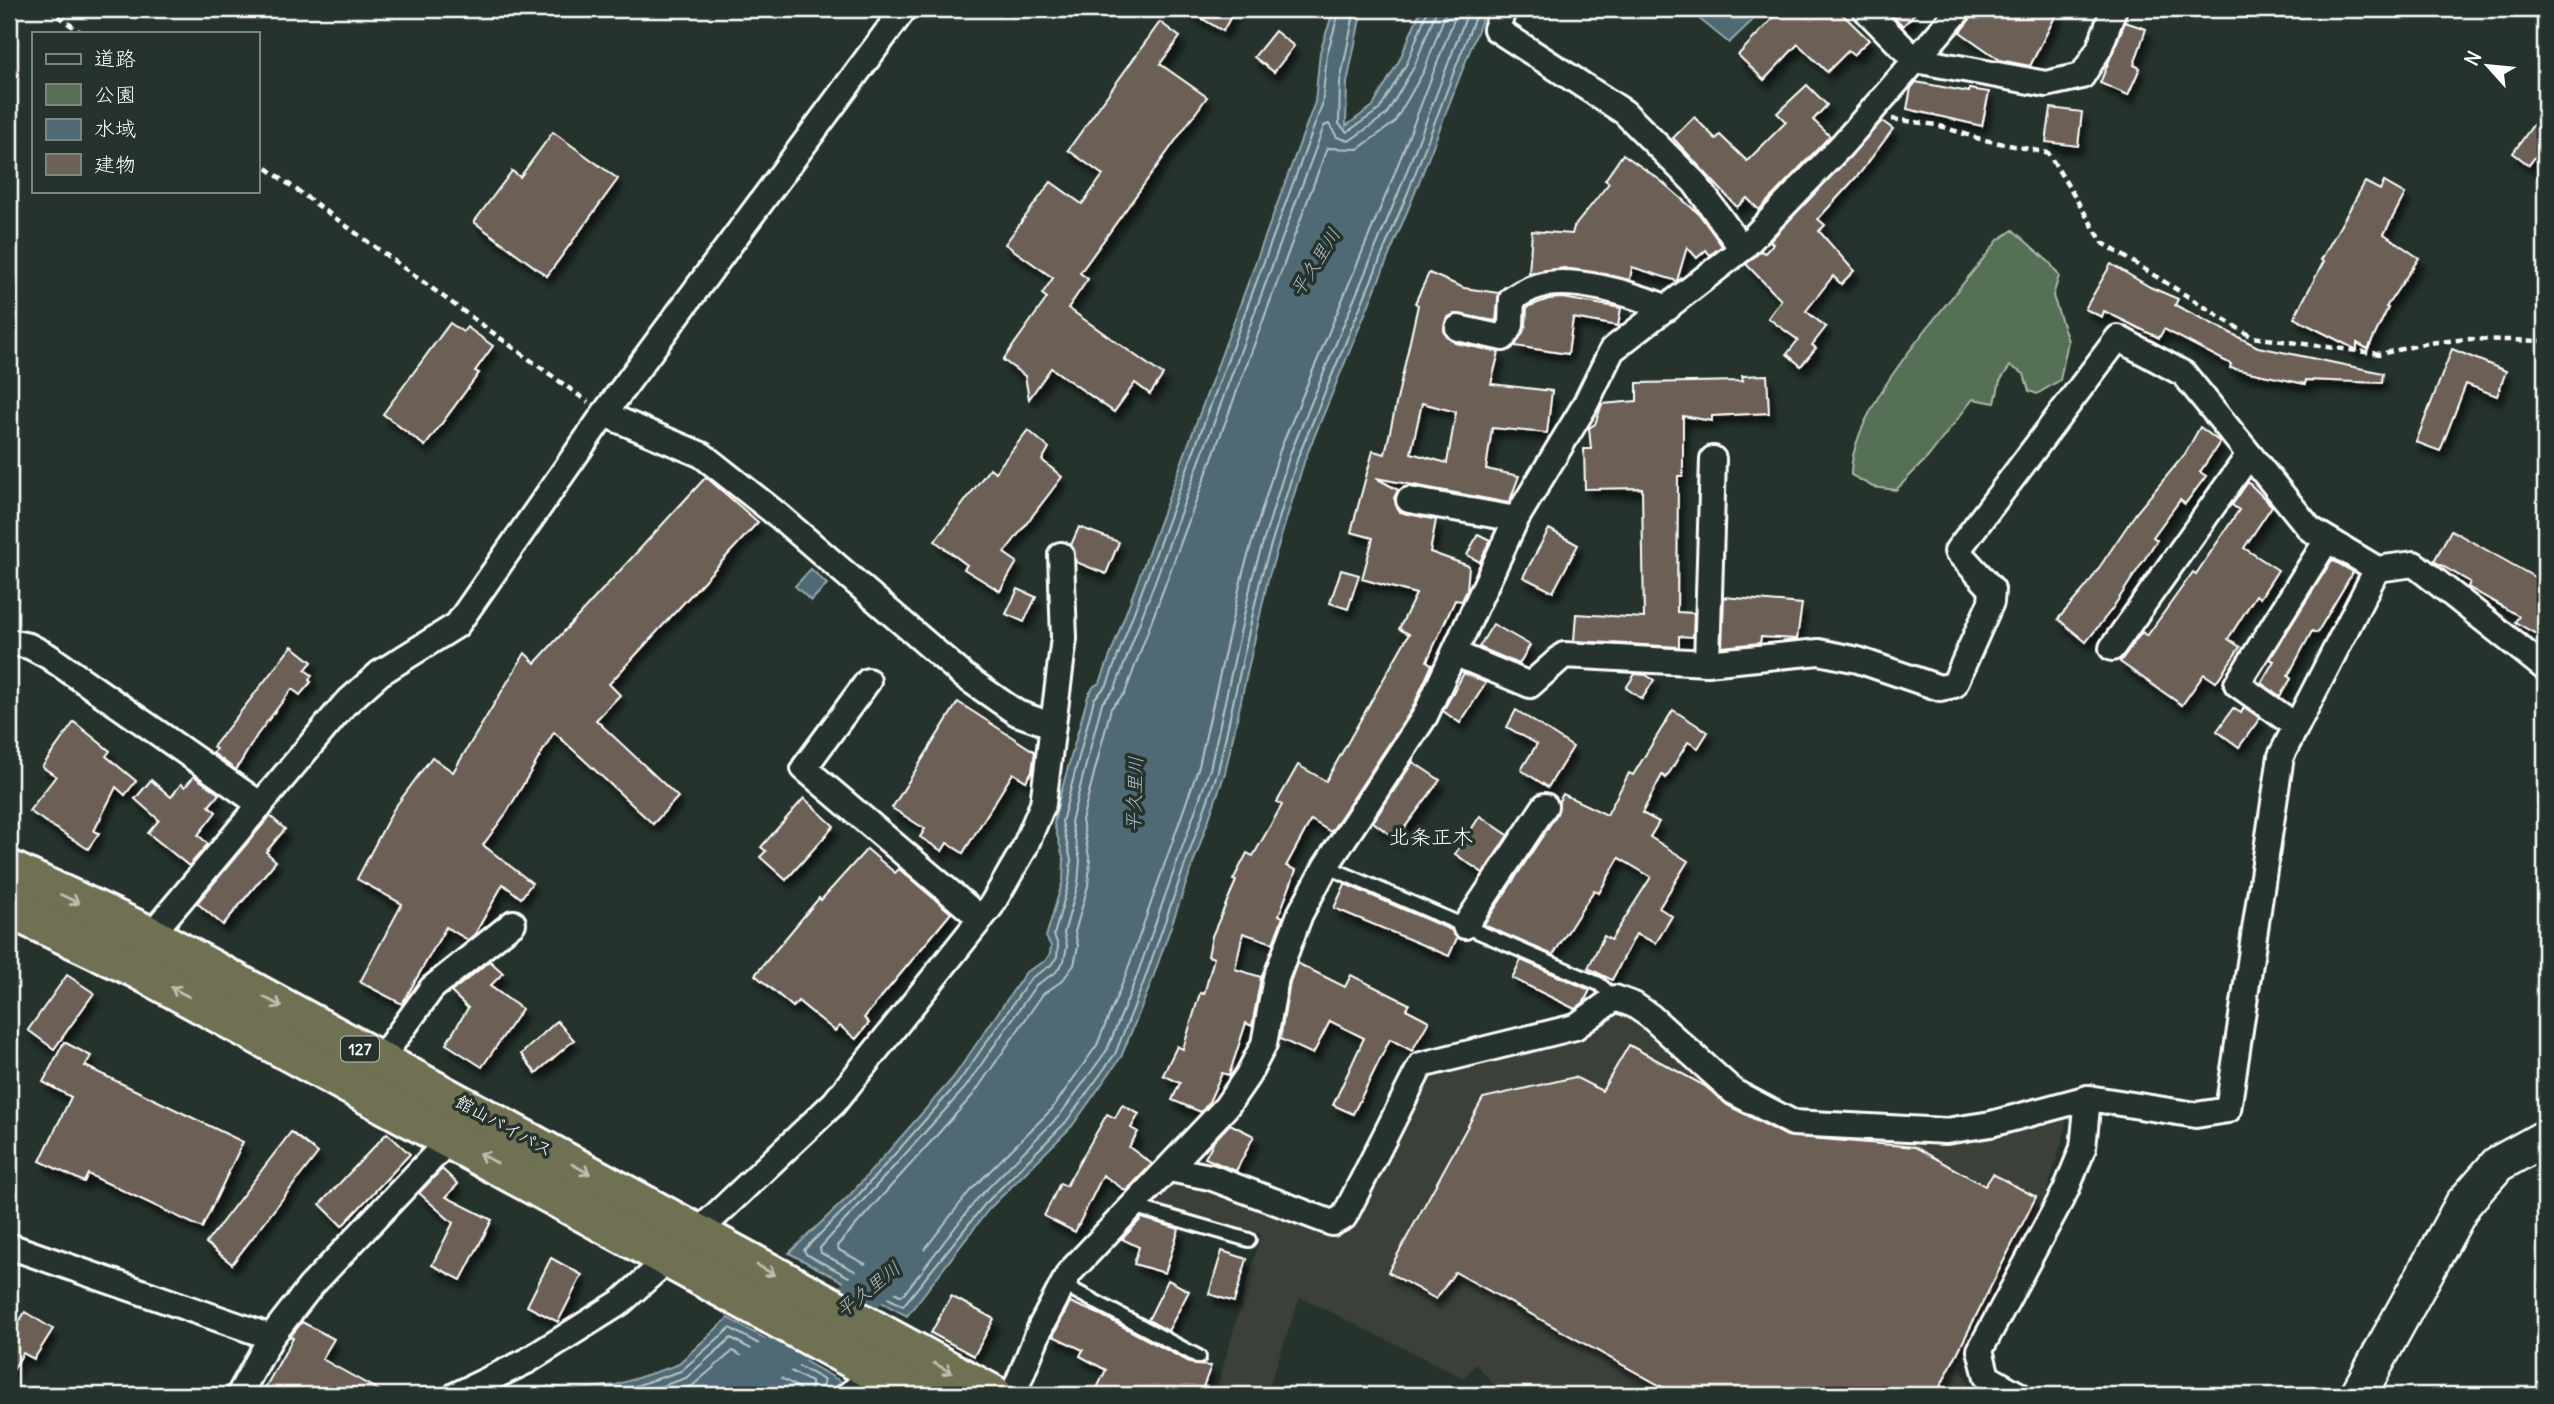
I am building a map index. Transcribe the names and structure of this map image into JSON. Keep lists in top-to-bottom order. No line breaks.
{"streets":{"highway":["127","館山バイパス"]},"districts":["北条正木"],"water":["平久里川"],"legend":["道路","公園","水域","建物"],"north":"top left"}
